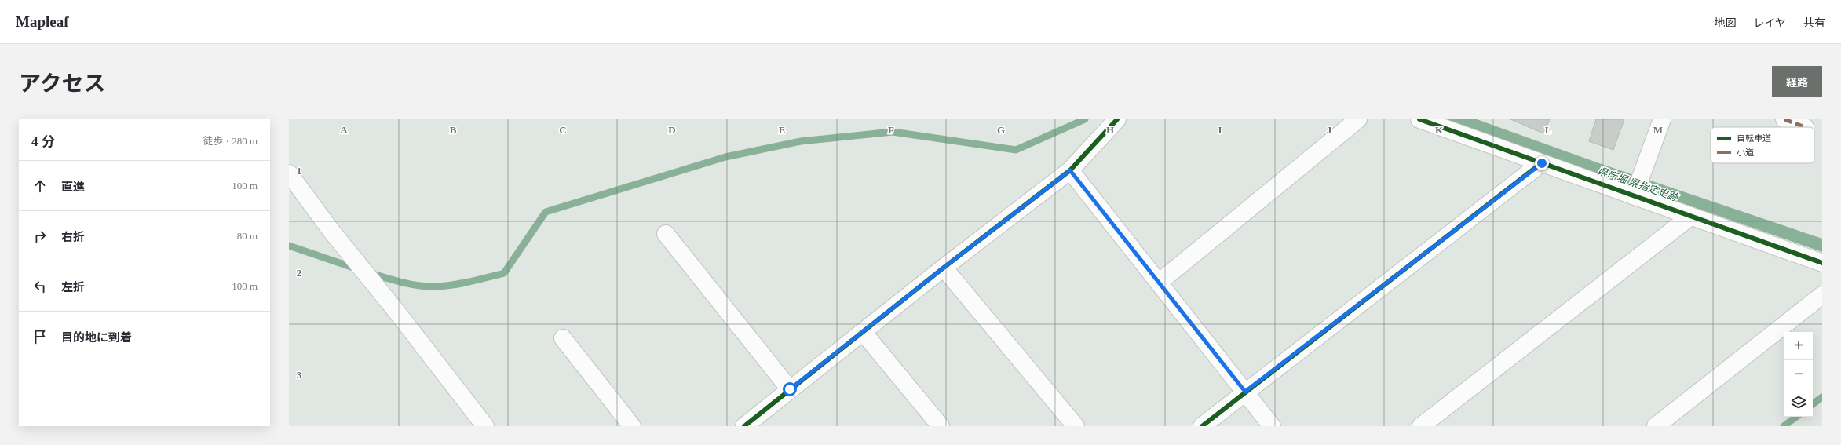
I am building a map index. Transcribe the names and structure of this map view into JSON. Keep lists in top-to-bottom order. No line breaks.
{"water":["県庁堀 県指定史跡"],"legend":["自転車道","小道"],"page":{"header":"Mapleaf","nav":["地図","レイヤ","共有"],"title":"アクセス","buttons":"経路","heading":["4 分","徒歩 · 280 m"],"list":[["直進","100 m"],["右折","80 m"],["左折","100 m"],"目的地に到着"],"map_buttons":["+","−"]},"grid":{"columns":["A","B","C","D","E","F","G","H","I","J","K","L","M"],"rows":["1","2","3"]}}
